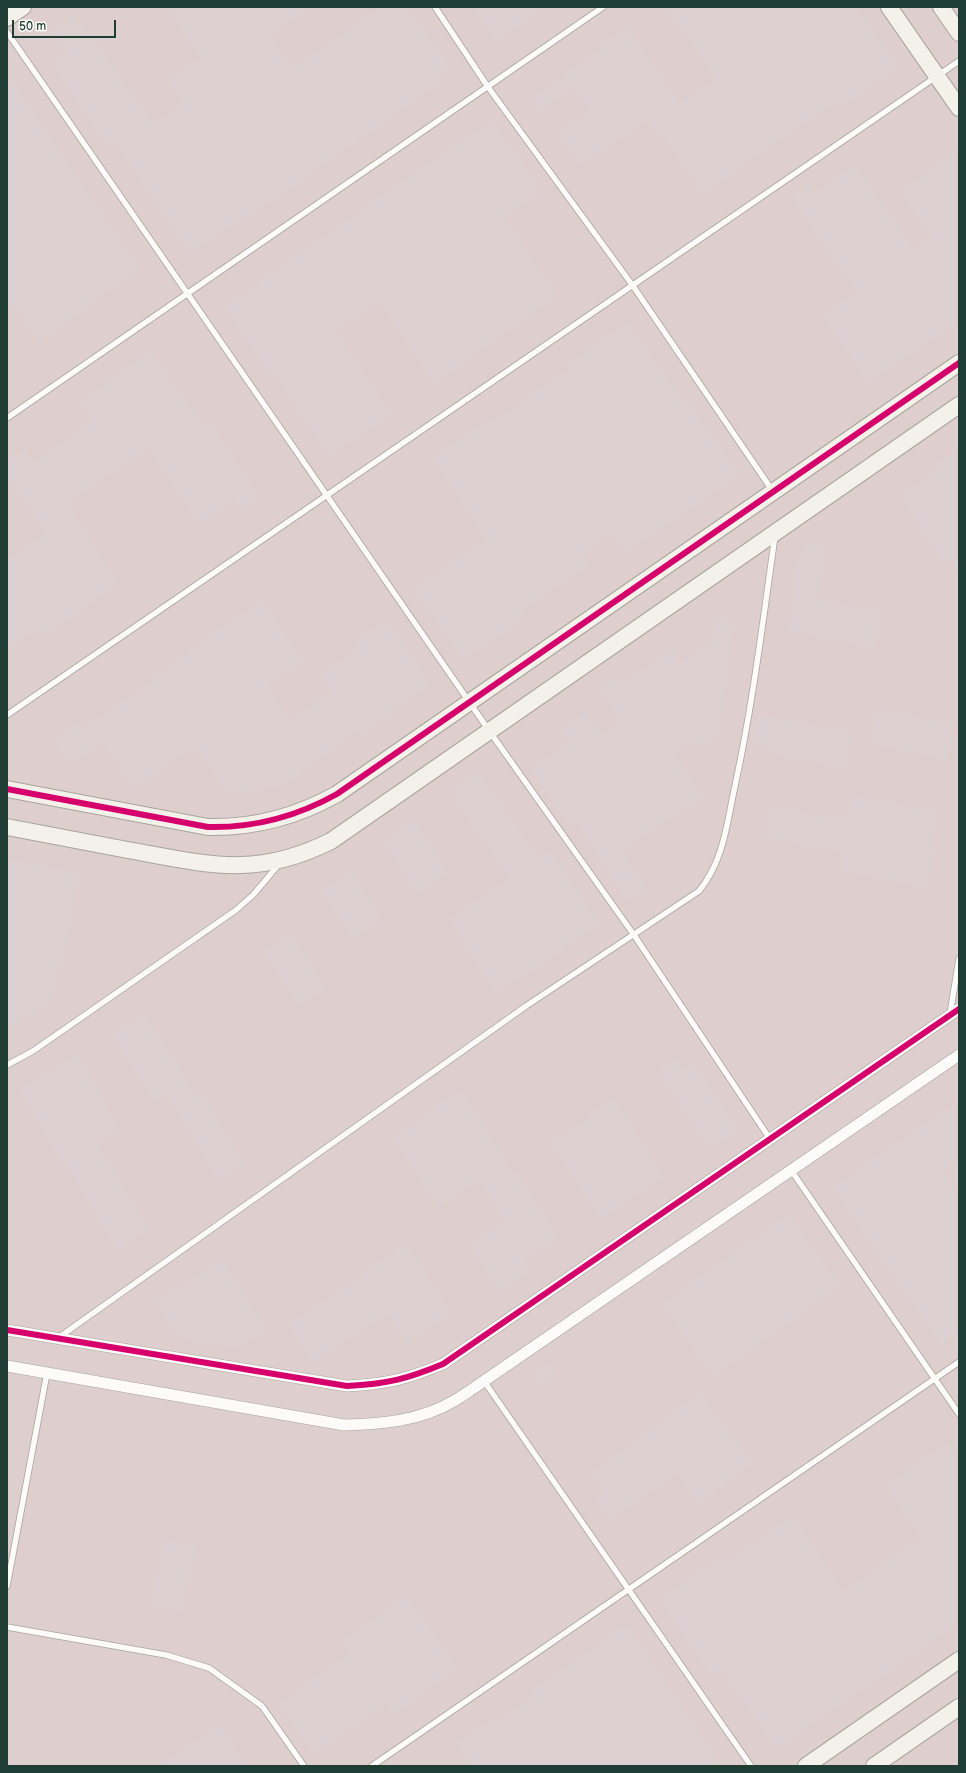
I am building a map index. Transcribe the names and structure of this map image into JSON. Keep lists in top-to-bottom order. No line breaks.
{"scale_bar":"50 m"}
